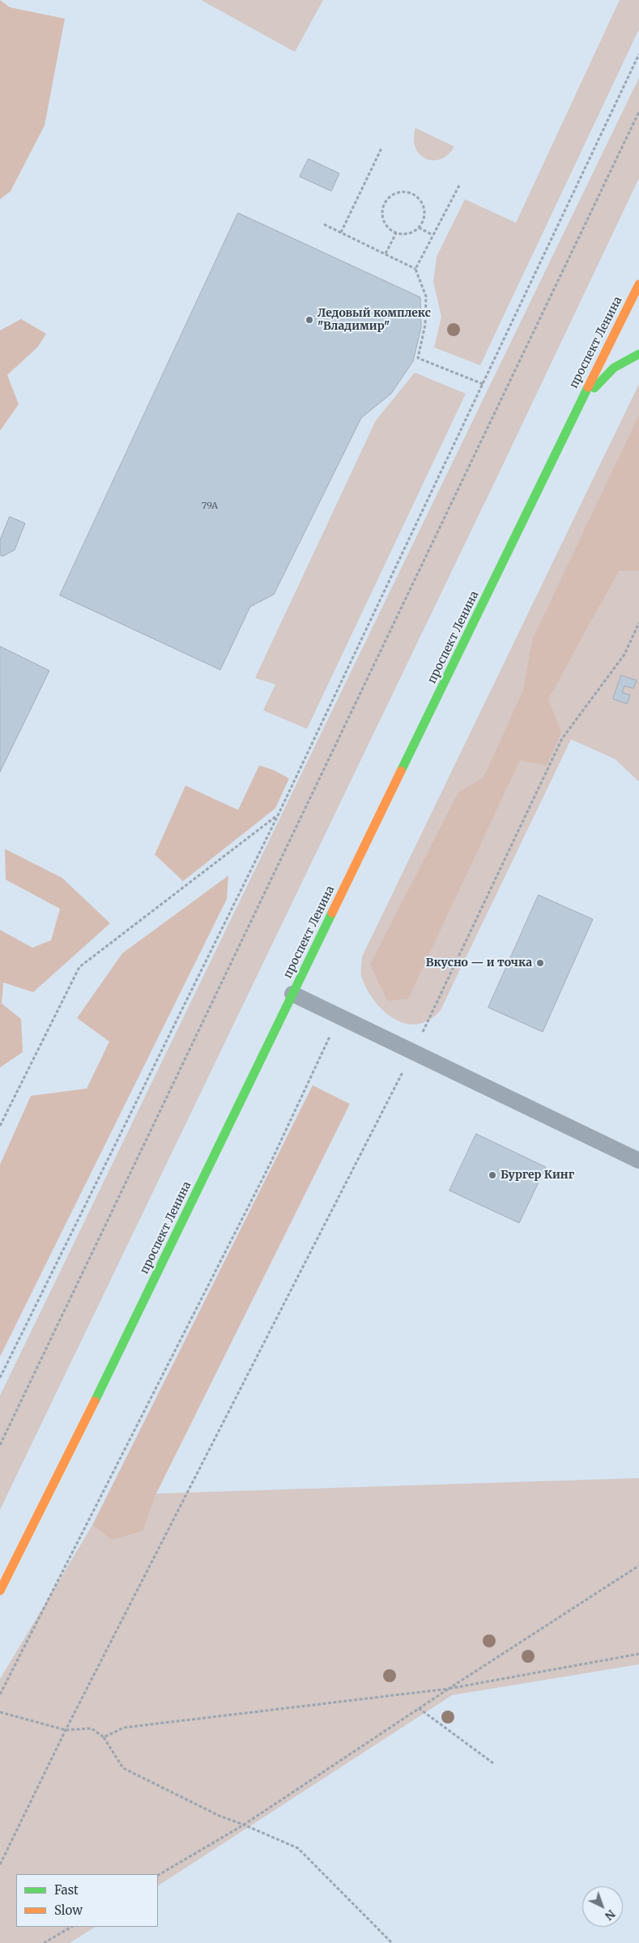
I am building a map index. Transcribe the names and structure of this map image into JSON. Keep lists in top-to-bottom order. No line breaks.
{"streets":{"main road":["проспект Ленина"]},"places":["Ледовый комплекс \"Владимир\"","Вкусно — и точка","Бургер Кинг"],"house_numbers":["79А"],"legend":["Fast","Slow"],"north":"bottom right"}
